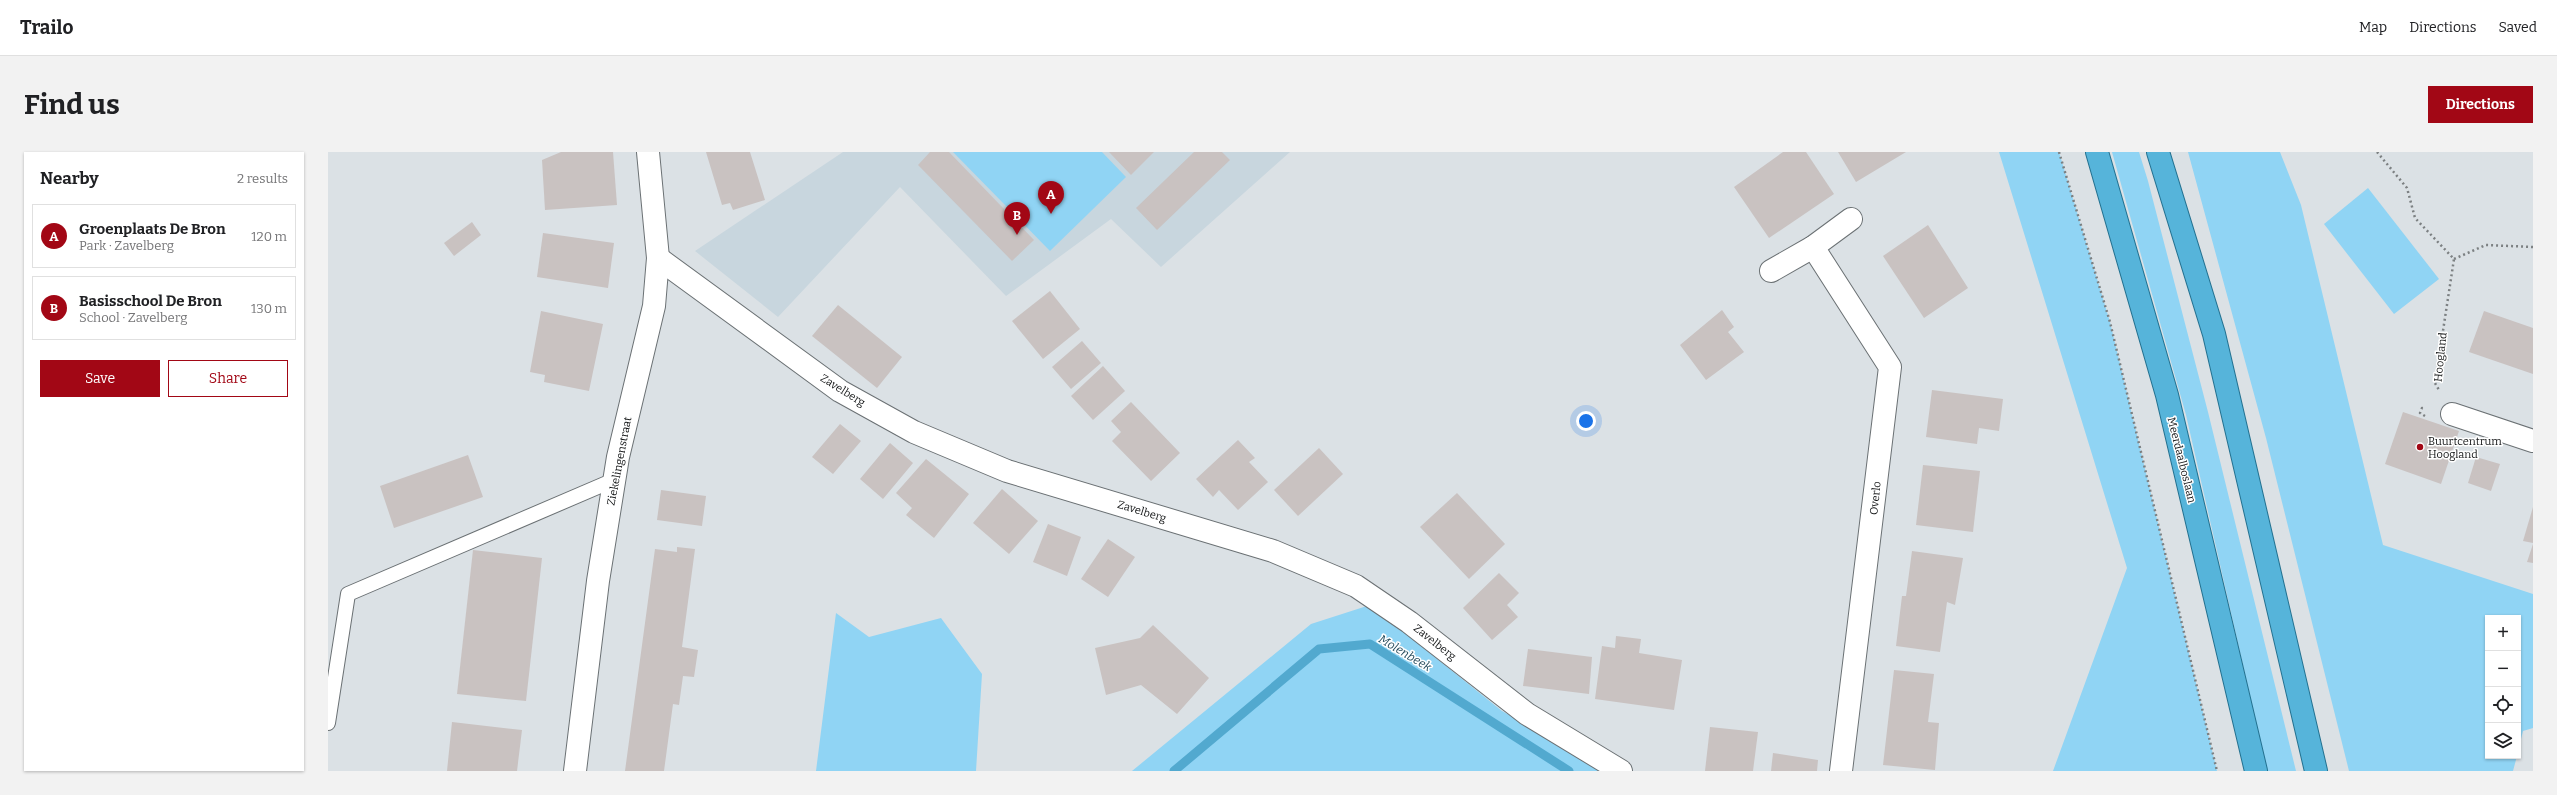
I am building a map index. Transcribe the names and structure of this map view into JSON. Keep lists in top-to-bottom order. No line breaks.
{"streets":{"highway":["Meerdaalboslaan"],"street":["Zavelberg","Ziekelingenstraat","Overlo"],"path":["Hoogland"]},"crossings":[["Zavelberg","Ziekelingenstraat"]],"water":["Molenbeek"],"places":["Buurtcentrum Hoogland"],"page":{"header":"Trailo","nav":["Map","Directions","Saved"],"buttons":["Directions",["Save","Share"]],"title":"Find us","heading":["Nearby","2 results"],"pins":["A","B"],"list":[{"mark":"A","name":"Groenplaats De Bron","note":"Park · Zavelberg","value":"120 m"},{"mark":"B","name":"Basisschool De Bron","note":"School · Zavelberg","value":"130 m"}],"map_buttons":["+","−"]}}
